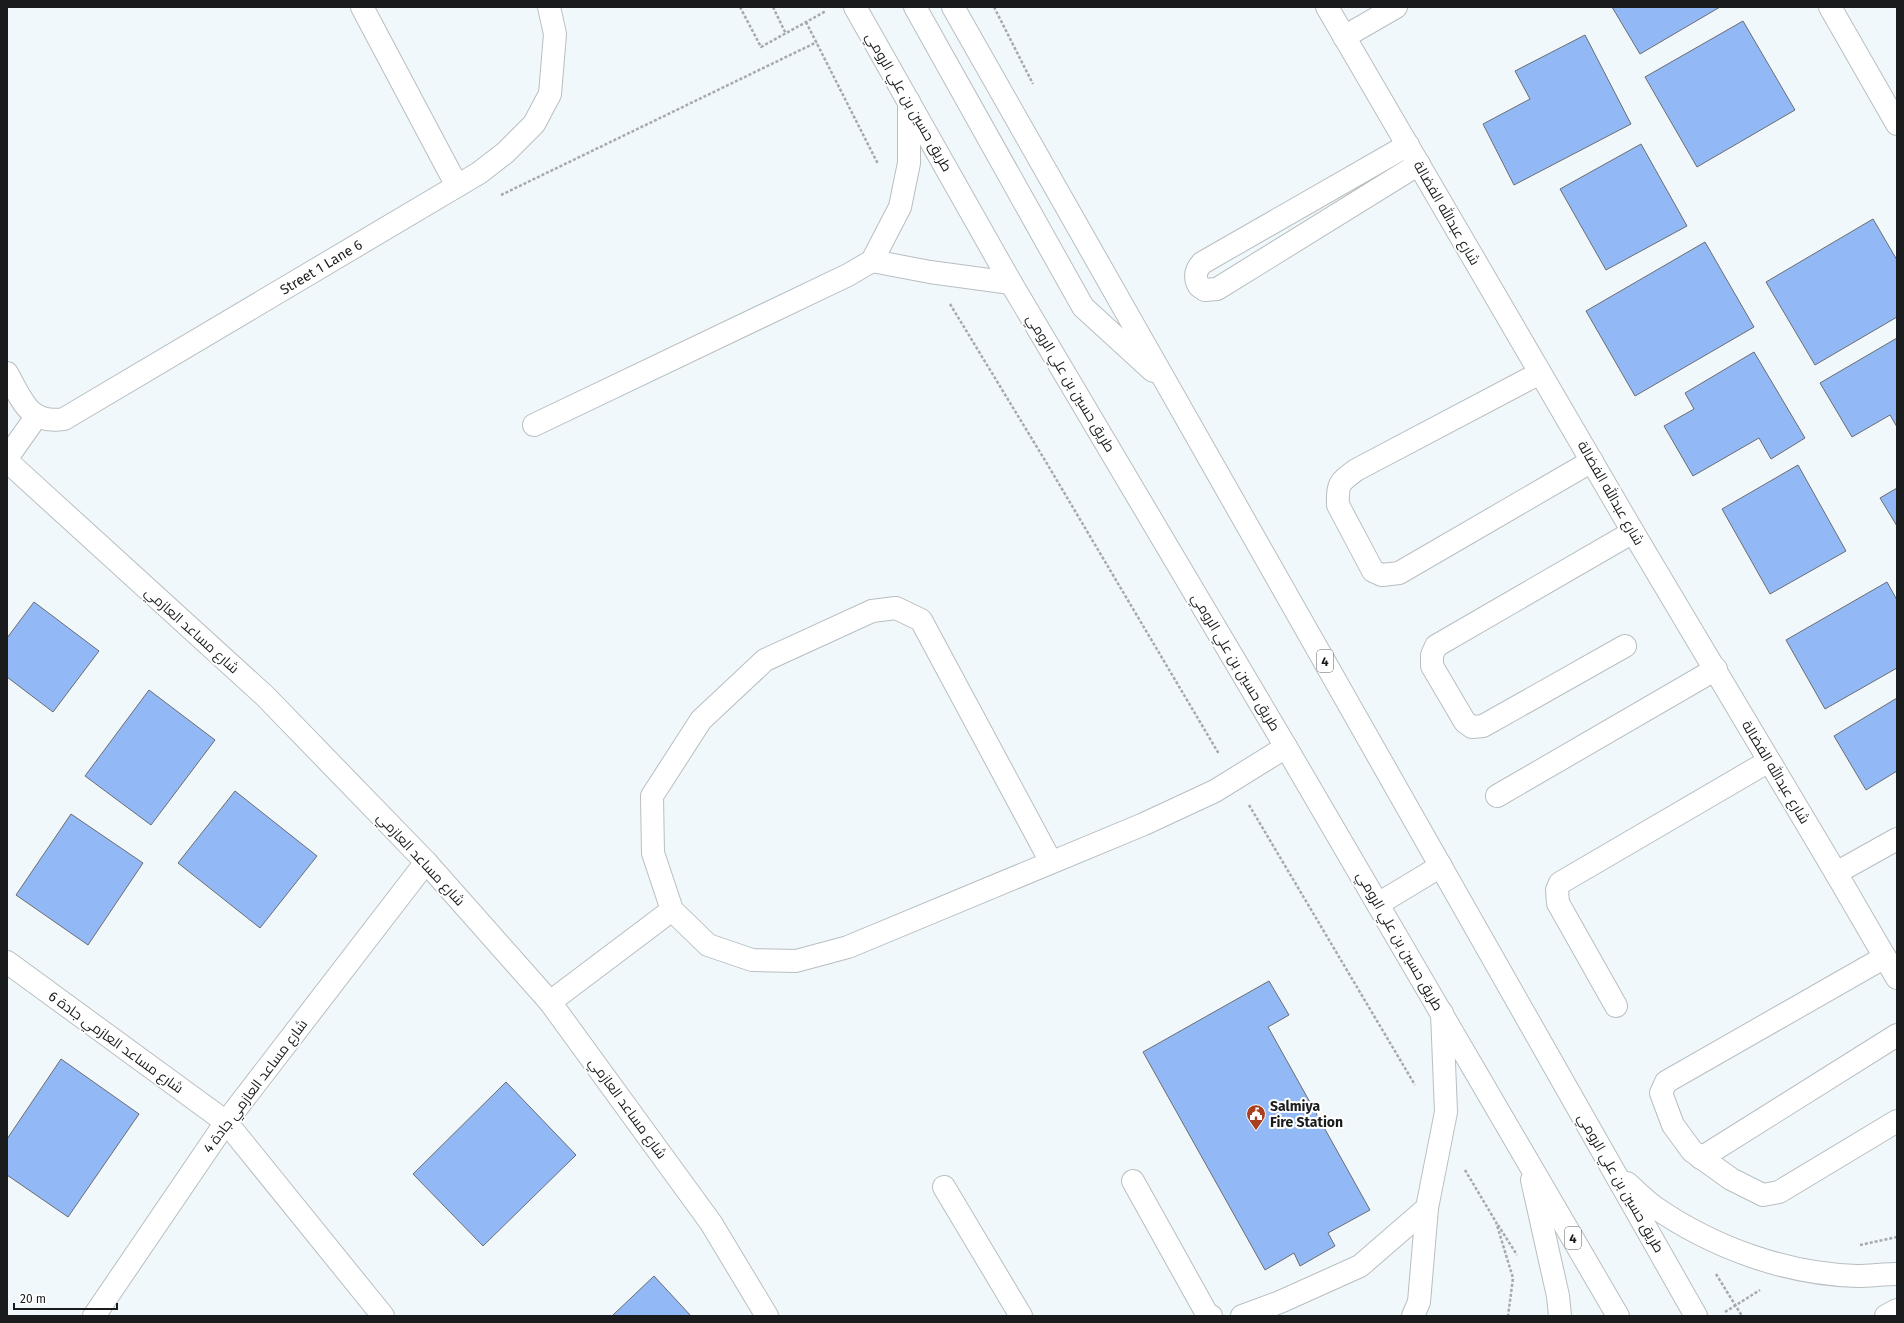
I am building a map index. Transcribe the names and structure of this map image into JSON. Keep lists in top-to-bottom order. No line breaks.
{"streets":{"main road":["طريق حسين بن علي الرومي","شارع عبدالله الفضالة","Street 1 Lane 6","شارع مساعد العازمي","4","شارع مساعد العازمي جادة 6","شارع مساعد العازمي جادة 4"]},"crossings":[["شارع مساعد العازمي","شارع مساعد العازمي جادة 4"],["شارع مساعد العازمي جادة 6","شارع مساعد العازمي جادة 4"]],"places":{"public building":["Salmiya Fire Station"]},"scale_bar":"20 m"}
